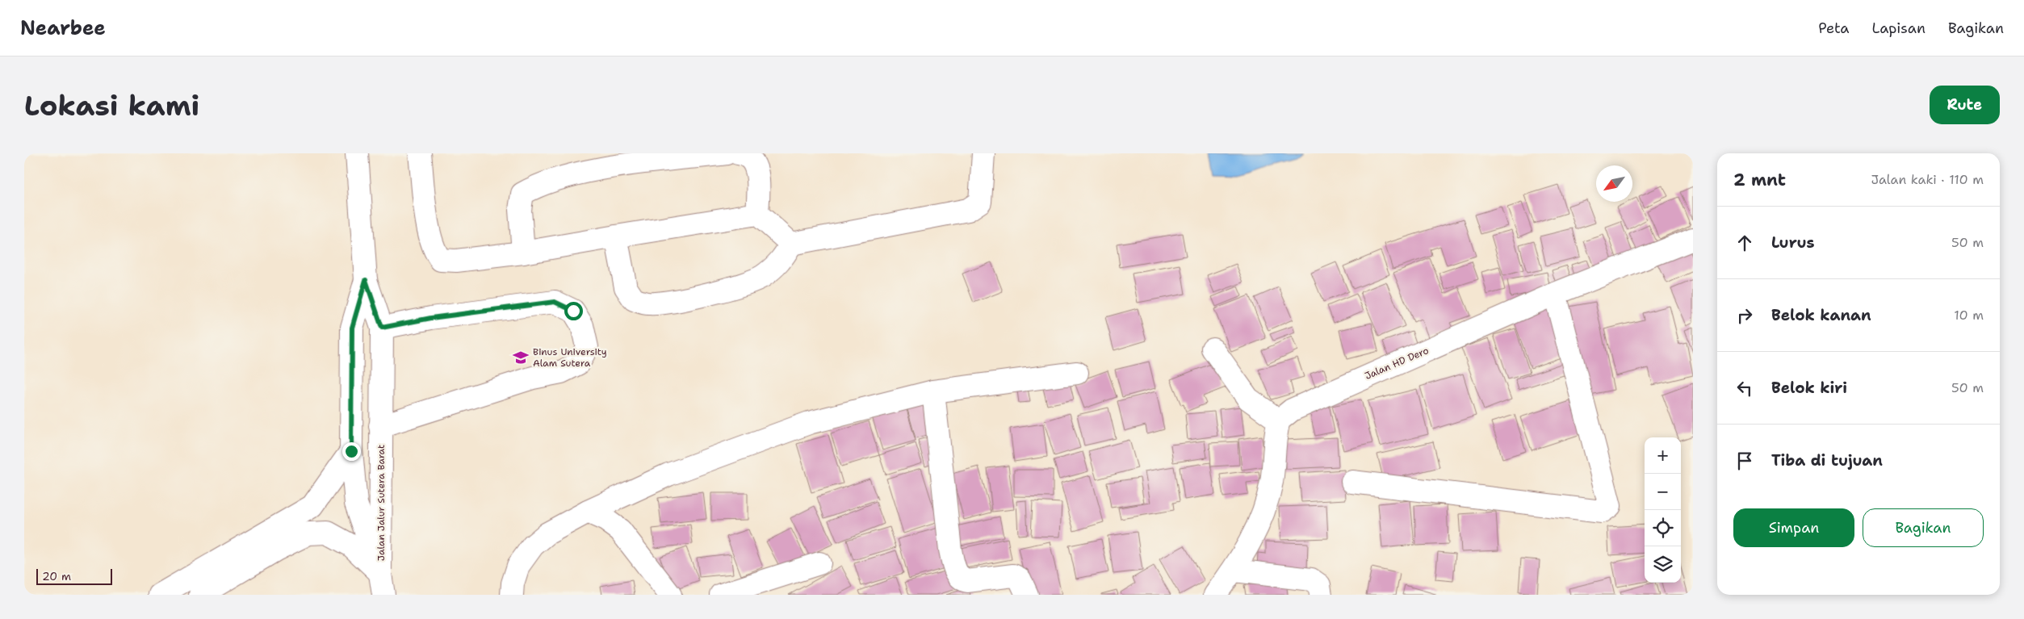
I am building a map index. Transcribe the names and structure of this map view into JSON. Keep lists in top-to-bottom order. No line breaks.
{"streets":{"street":["Jalan HD Dero","Jalan Jalur Sutera Barat"]},"places":{"school or university":["Binus University Alam Sutera"]},"scale_bar":"20 m","north":"bottom left","page":{"header":"Nearbee","nav":["Peta","Lapisan","Bagikan"],"buttons":["Rute",["Simpan","Bagikan"]],"title":"Lokasi kami","heading":["2 mnt","Jalan kaki · 110 m"],"list":[["Lurus","50 m"],["Belok kanan","10 m"],["Belok kiri","50 m"],"Tiba di tujuan"],"map_buttons":["+","−"],"scale":"20 m"}}
